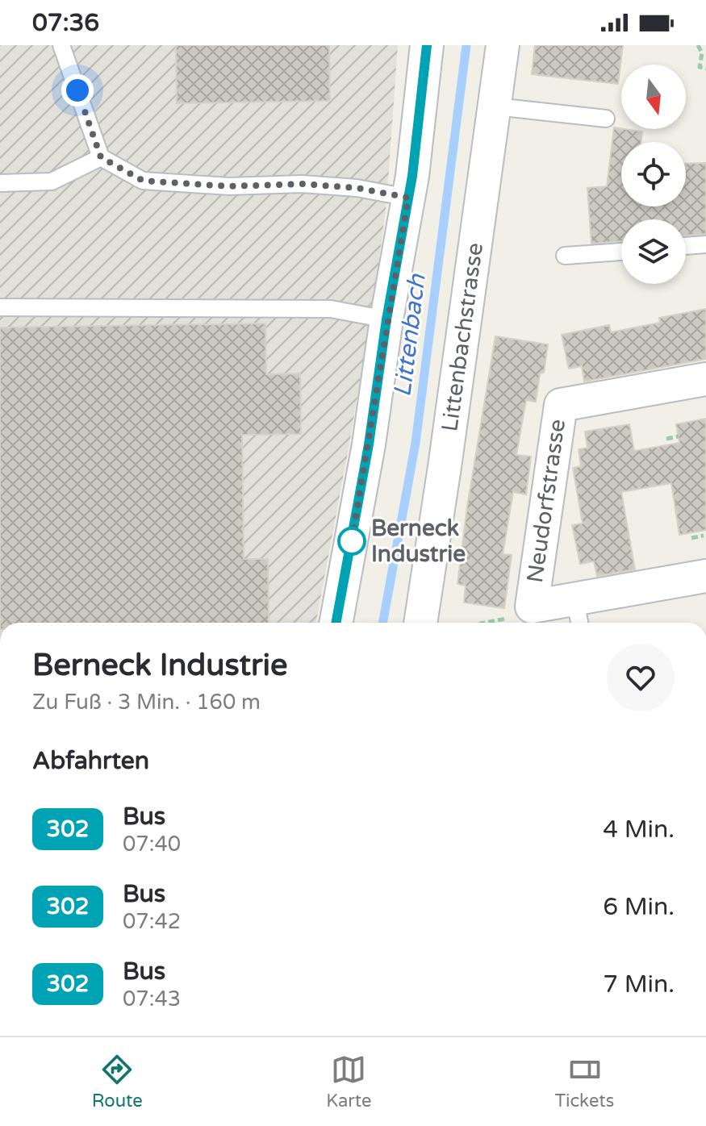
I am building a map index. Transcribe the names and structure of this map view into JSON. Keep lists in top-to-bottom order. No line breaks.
{"streets":{"street":["Littenbachstrasse","Neudorfstrasse"]},"water":["Littenbach"],"places":["Berneck Industrie"],"lines":["bus line 302"],"north":"bottom","page":{"status":"07:36","heading":[["Berneck Industrie","Zu Fuß · 3 Min. · 160 m"],"Abfahrten"],"list":[{"mark":"302","name":"Bus","note":"07:40","value":"4 Min."},{"mark":"302","name":"Bus","note":"07:42","value":"6 Min."},{"mark":"302","name":"Bus","note":"07:43","value":"7 Min."}],"tabs":["Route","Karte","Tickets"]}}
